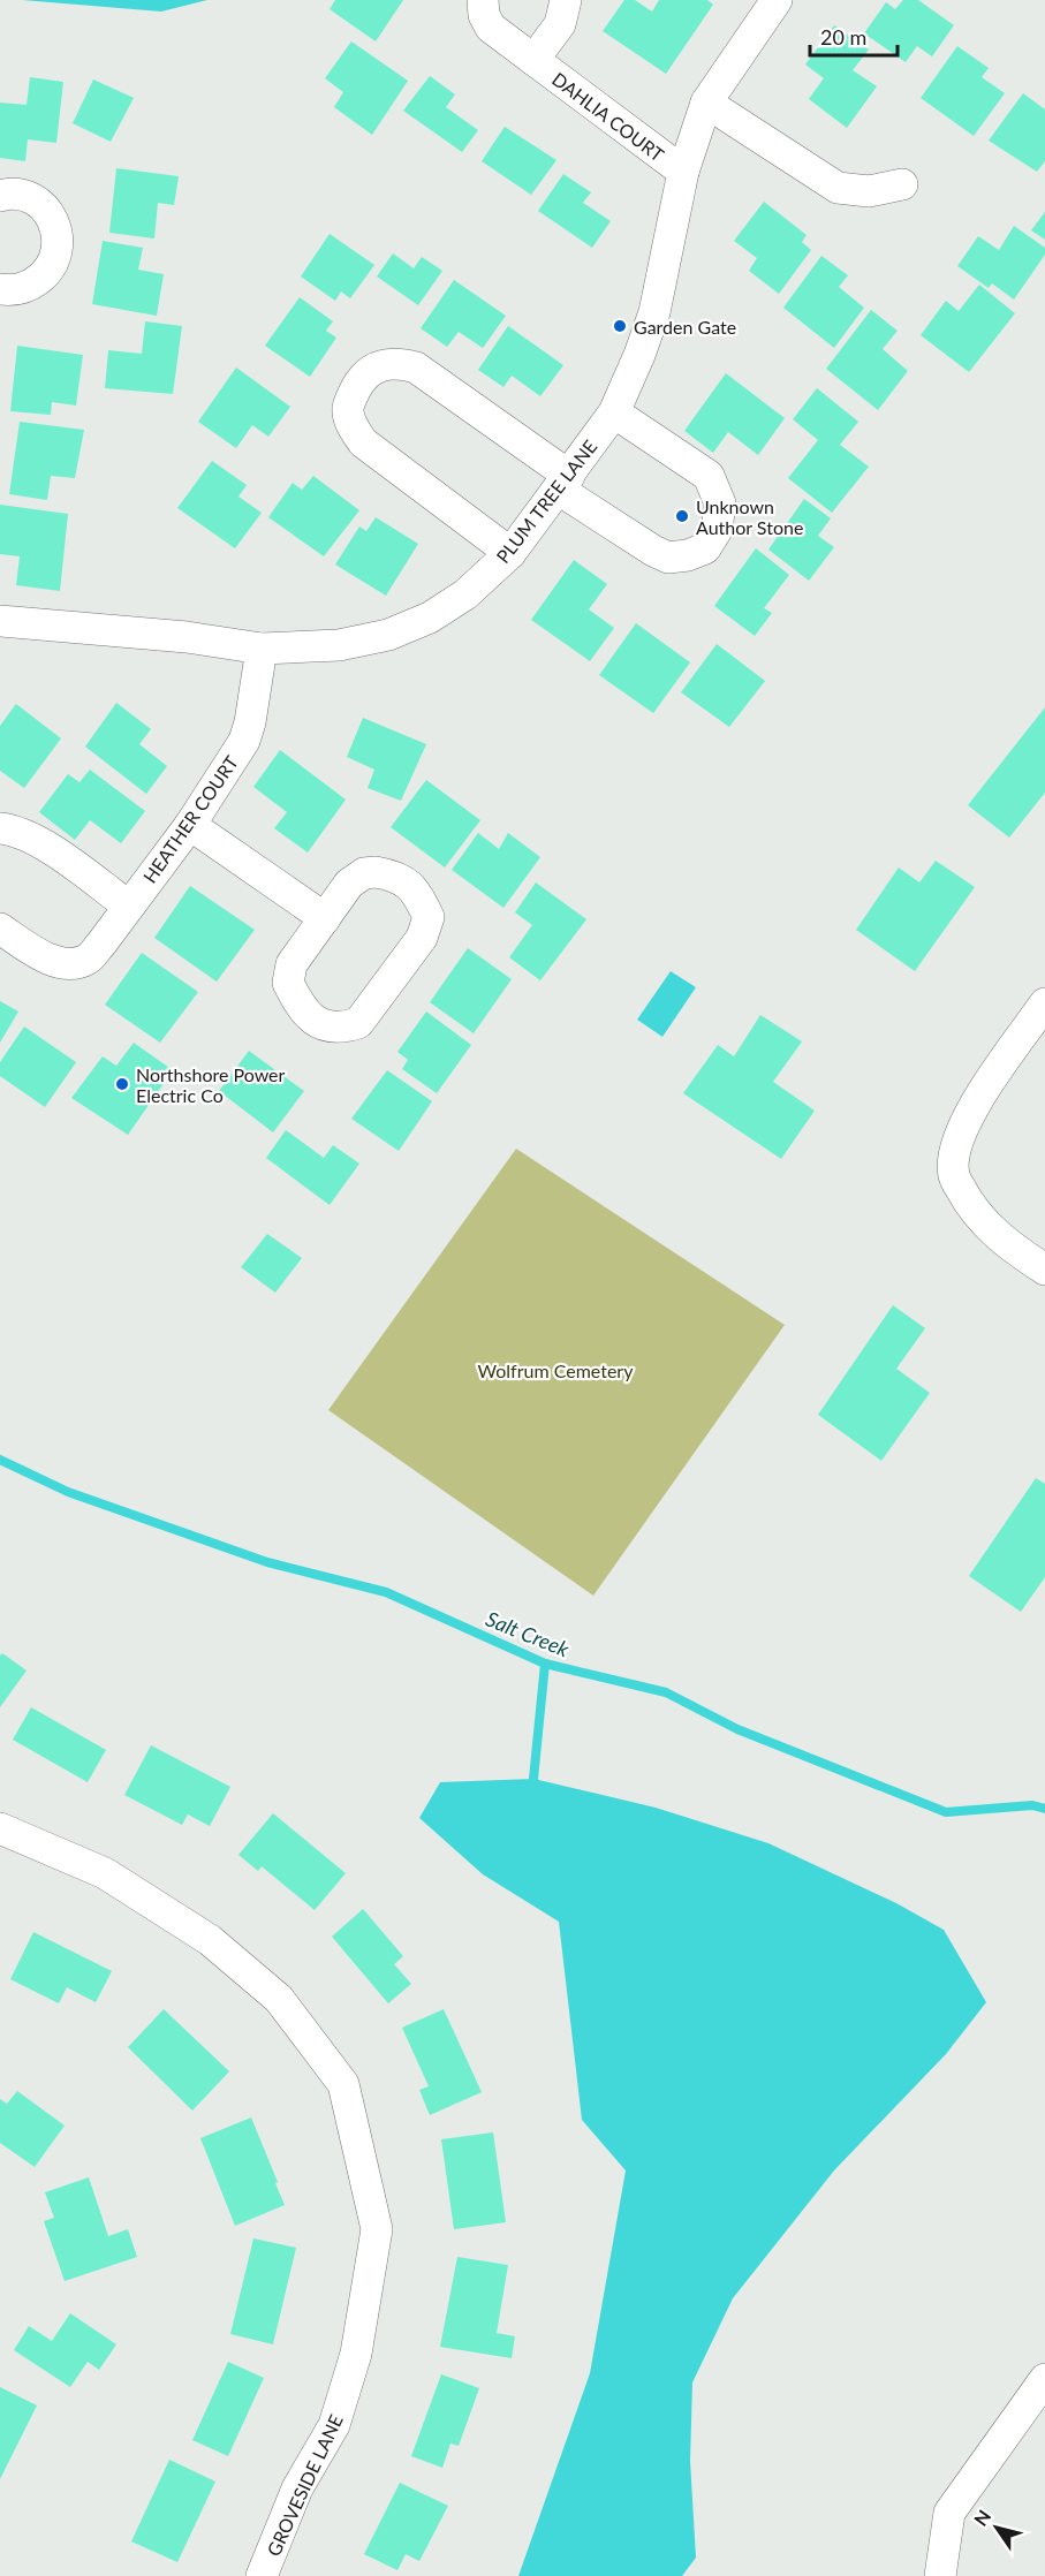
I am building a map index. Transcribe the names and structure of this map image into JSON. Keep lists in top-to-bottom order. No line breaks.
{"streets":{"street":["DAHLIA COURT","PLUM TREE LANE","HEATHER COURT","GROVESIDE LANE"]},"crossings":[["DAHLIA COURT","PLUM TREE LANE"],["PLUM TREE LANE","HEATHER COURT"]],"water":["Salt Creek"],"parks":["Wolfrum Cemetery"],"places":["Garden Gate","Unknown Author Stone","Northshore Power Electric Co"],"scale_bar":"20 m","north":"top left"}
